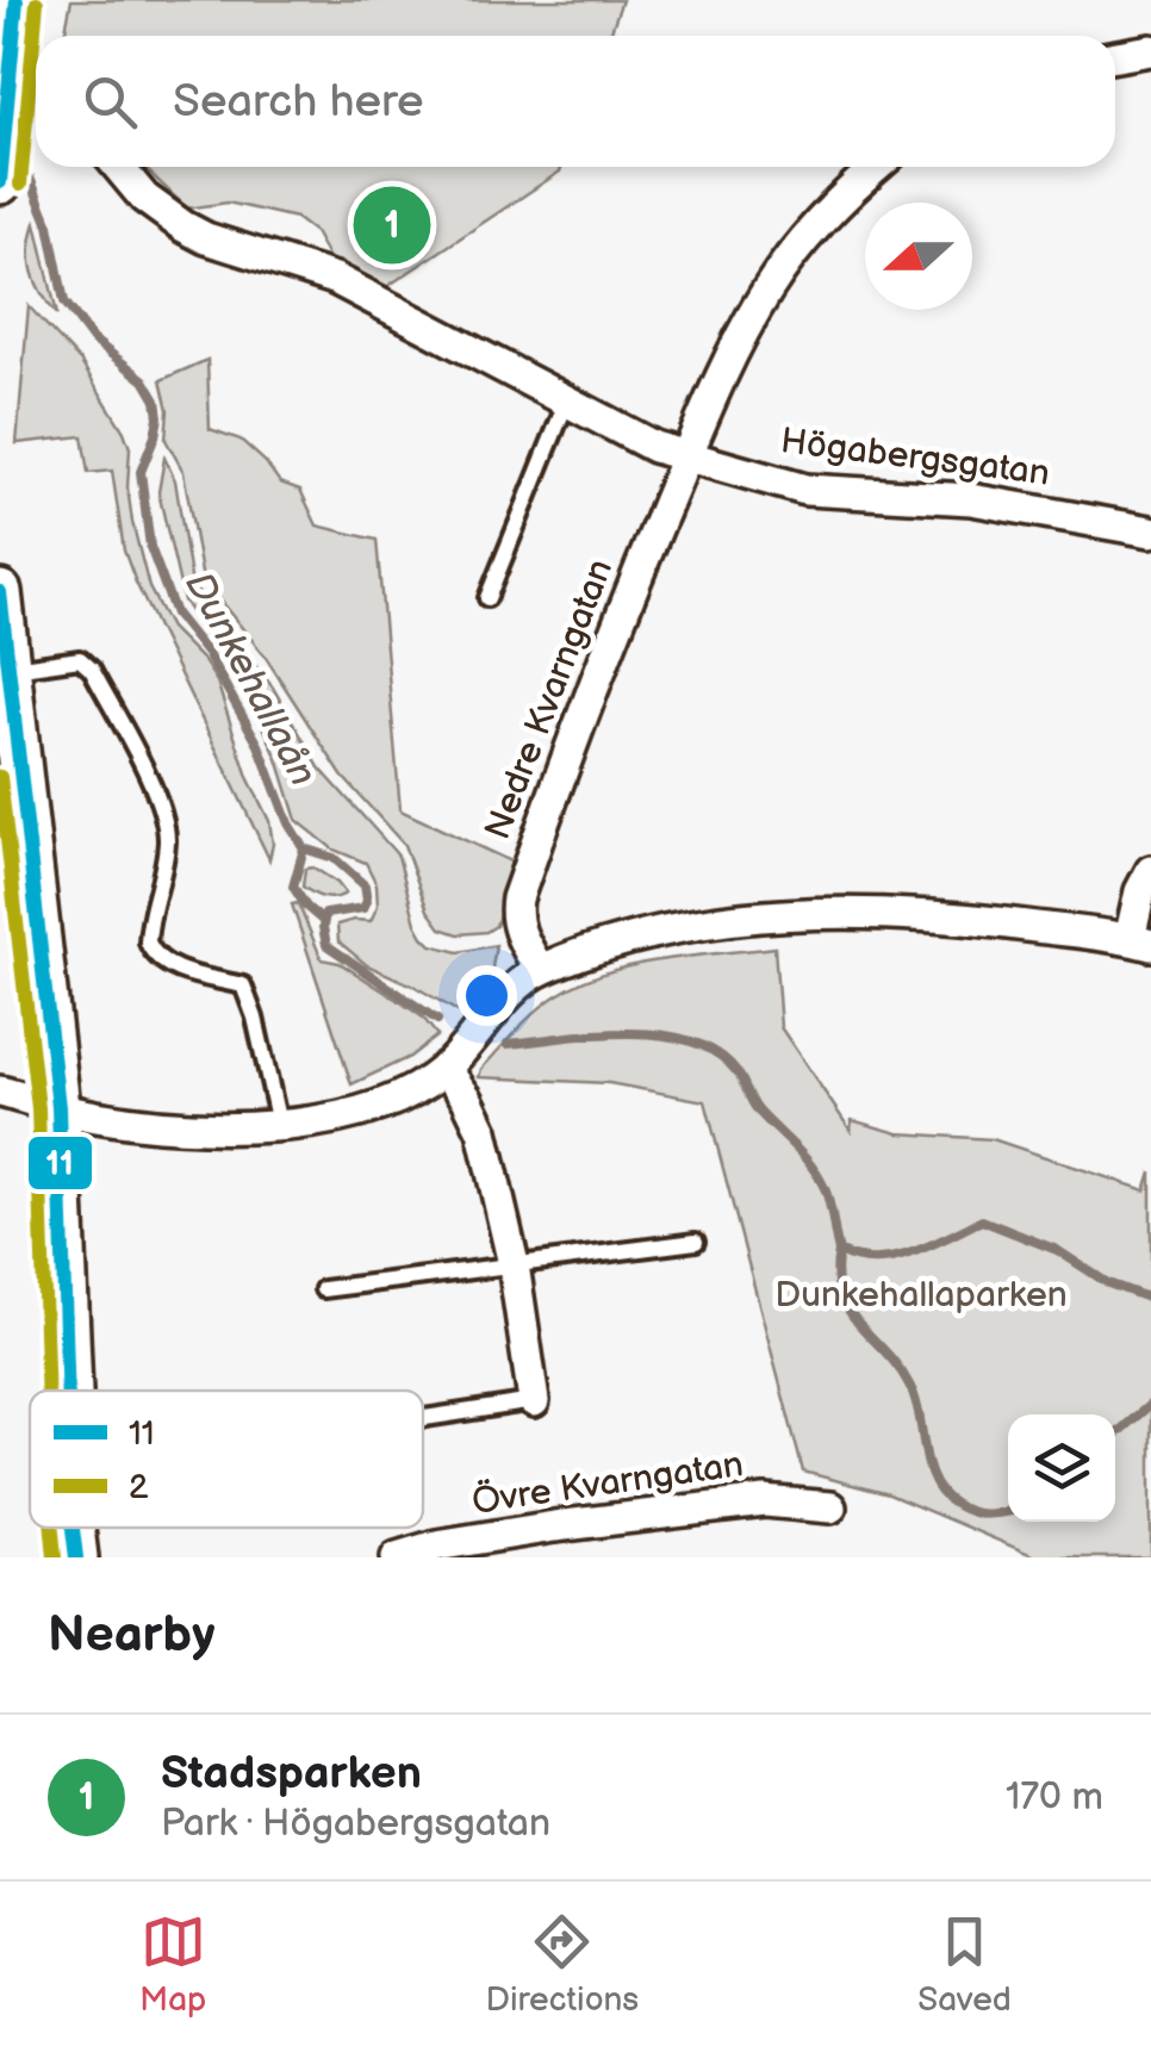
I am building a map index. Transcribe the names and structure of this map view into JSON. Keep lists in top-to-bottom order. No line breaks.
{"streets":{"street":["Högabergsgatan","Nedre Kvarngatan","Övre Kvarngatan"]},"crossings":[["Högabergsgatan","Nedre Kvarngatan"]],"water":["Dunkehallaån"],"parks":["Dunkehallaparken"],"lines":["transit line 11","transit line 2"],"legend":["11","2"],"north":"left","page":{"search":"Search here","pins":"1","heading":"Nearby","list":[{"mark":"1","name":"Stadsparken","note":"Park · Högabergsgatan","value":"170 m"}],"nav":["Map","Directions","Saved"]}}
